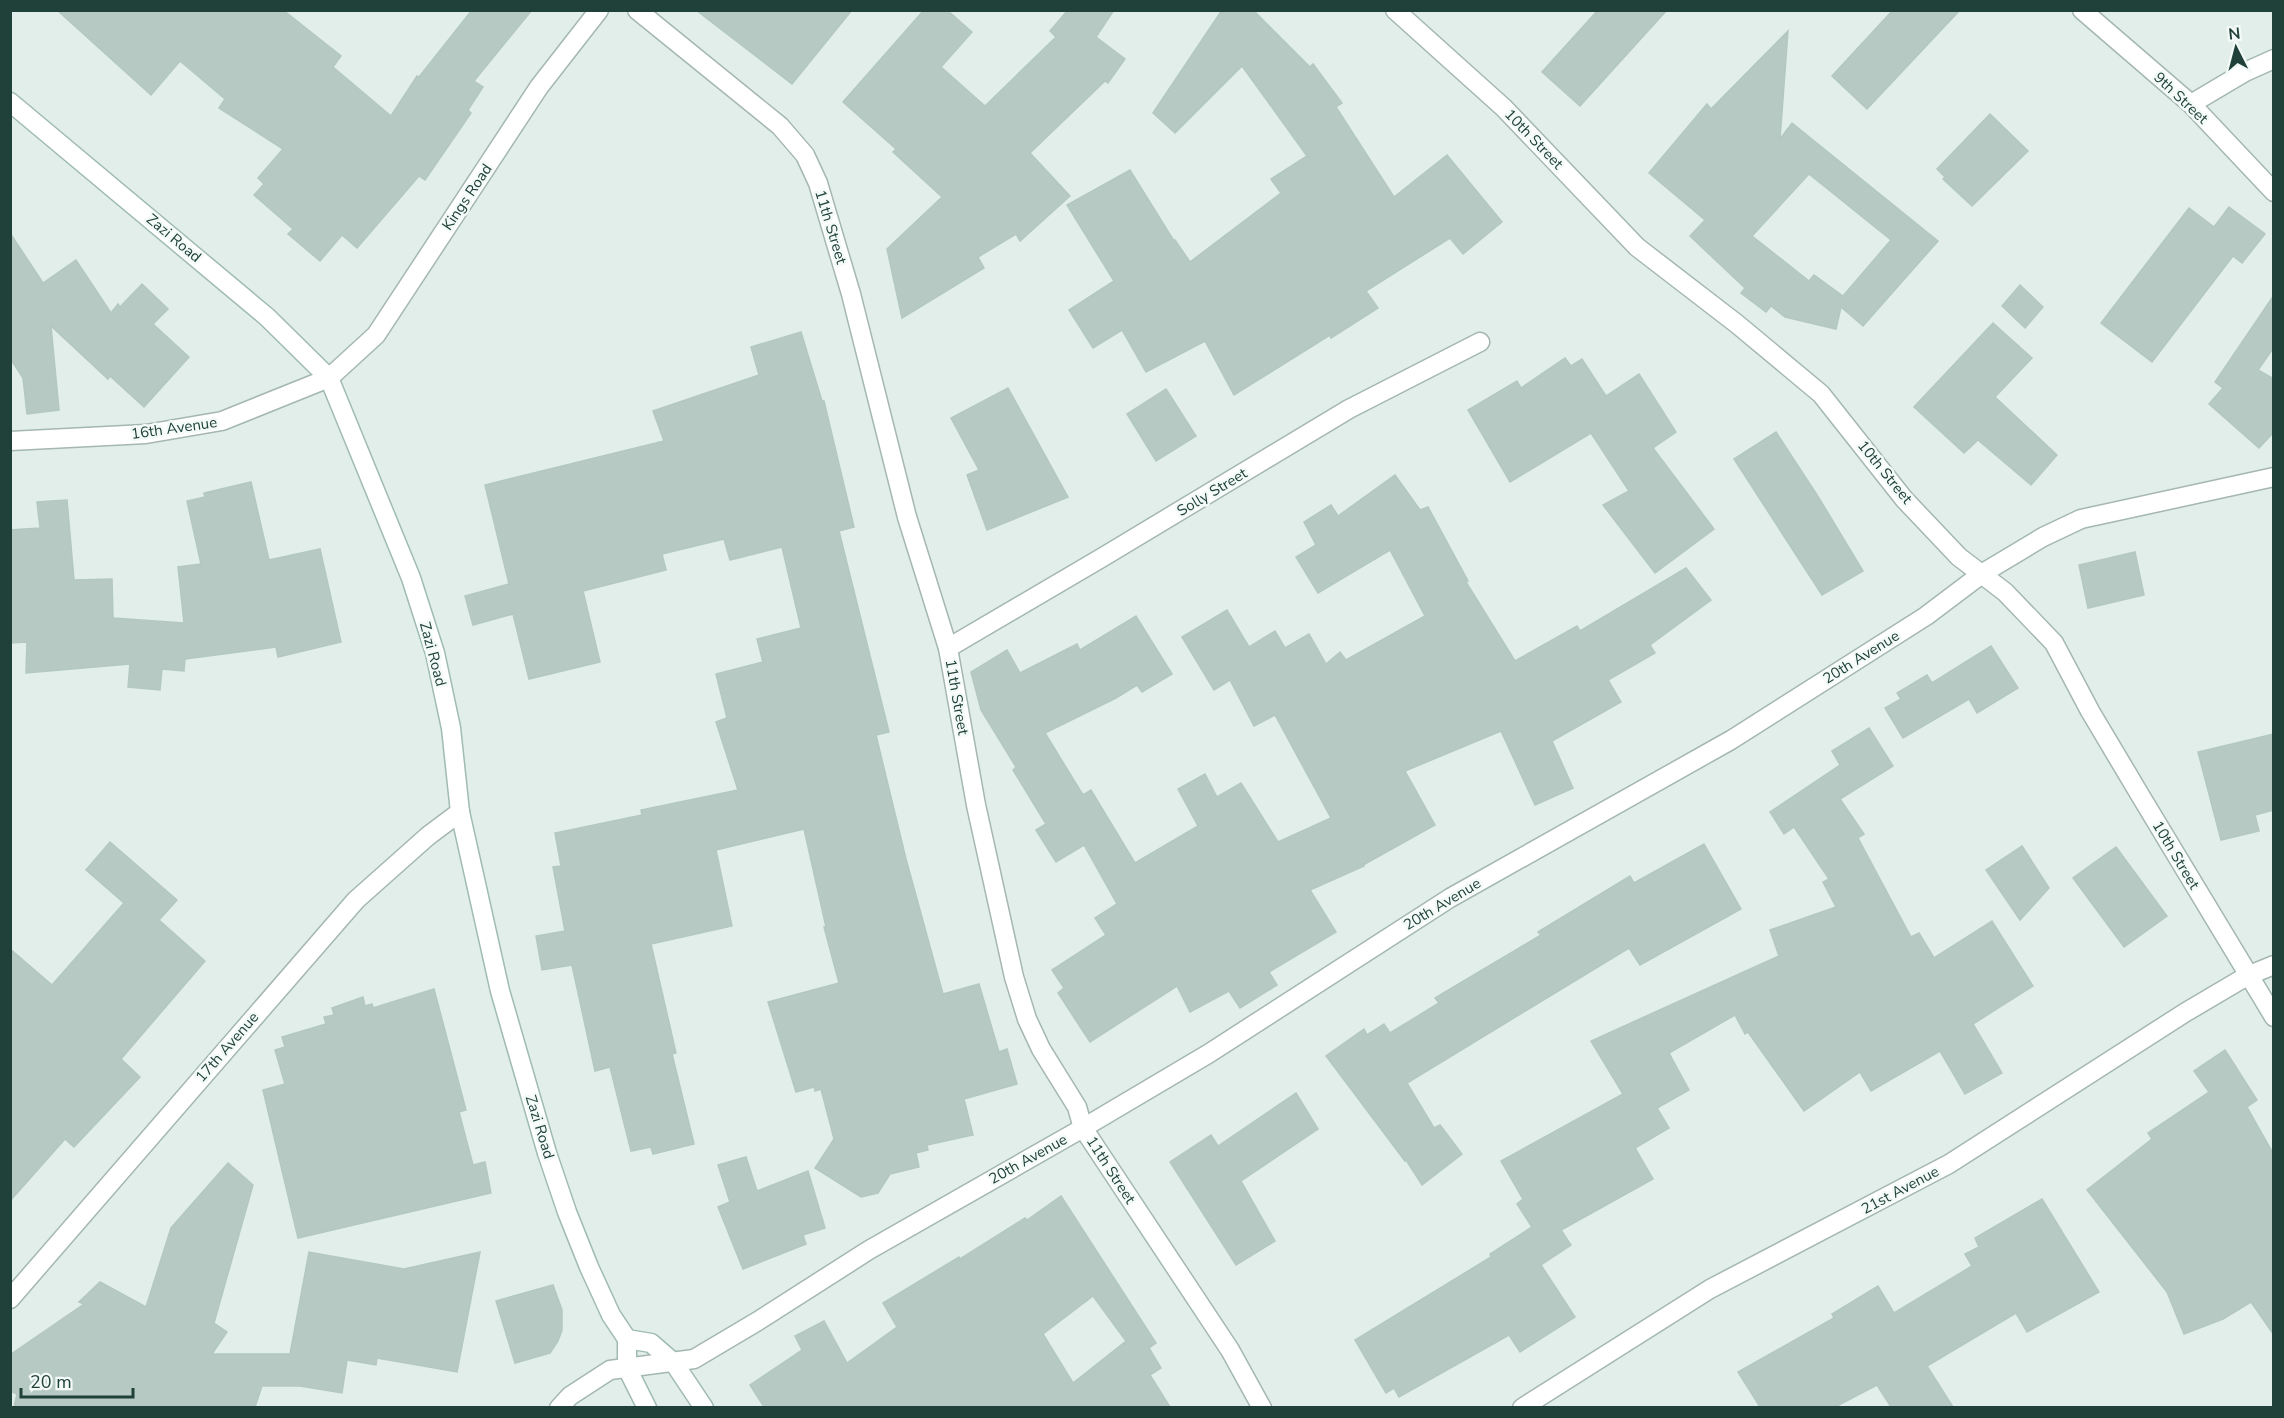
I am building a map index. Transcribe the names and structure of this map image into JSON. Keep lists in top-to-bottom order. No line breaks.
{"streets":{"street":["9th Street","10th Street","Kings Road","11th Street","Zazi Road","16th Avenue","Solly Street","20th Avenue","17th Avenue","21st Avenue"]},"crossings":[["10th Street","20th Avenue"],["10th Street","21st Avenue"],["Kings Road","Zazi Road"],["Kings Road","16th Avenue"],["11th Street","Solly Street"],["11th Street","20th Avenue"],["Zazi Road","16th Avenue"],["Zazi Road","17th Avenue"]],"scale_bar":"20 m","north":"top"}
